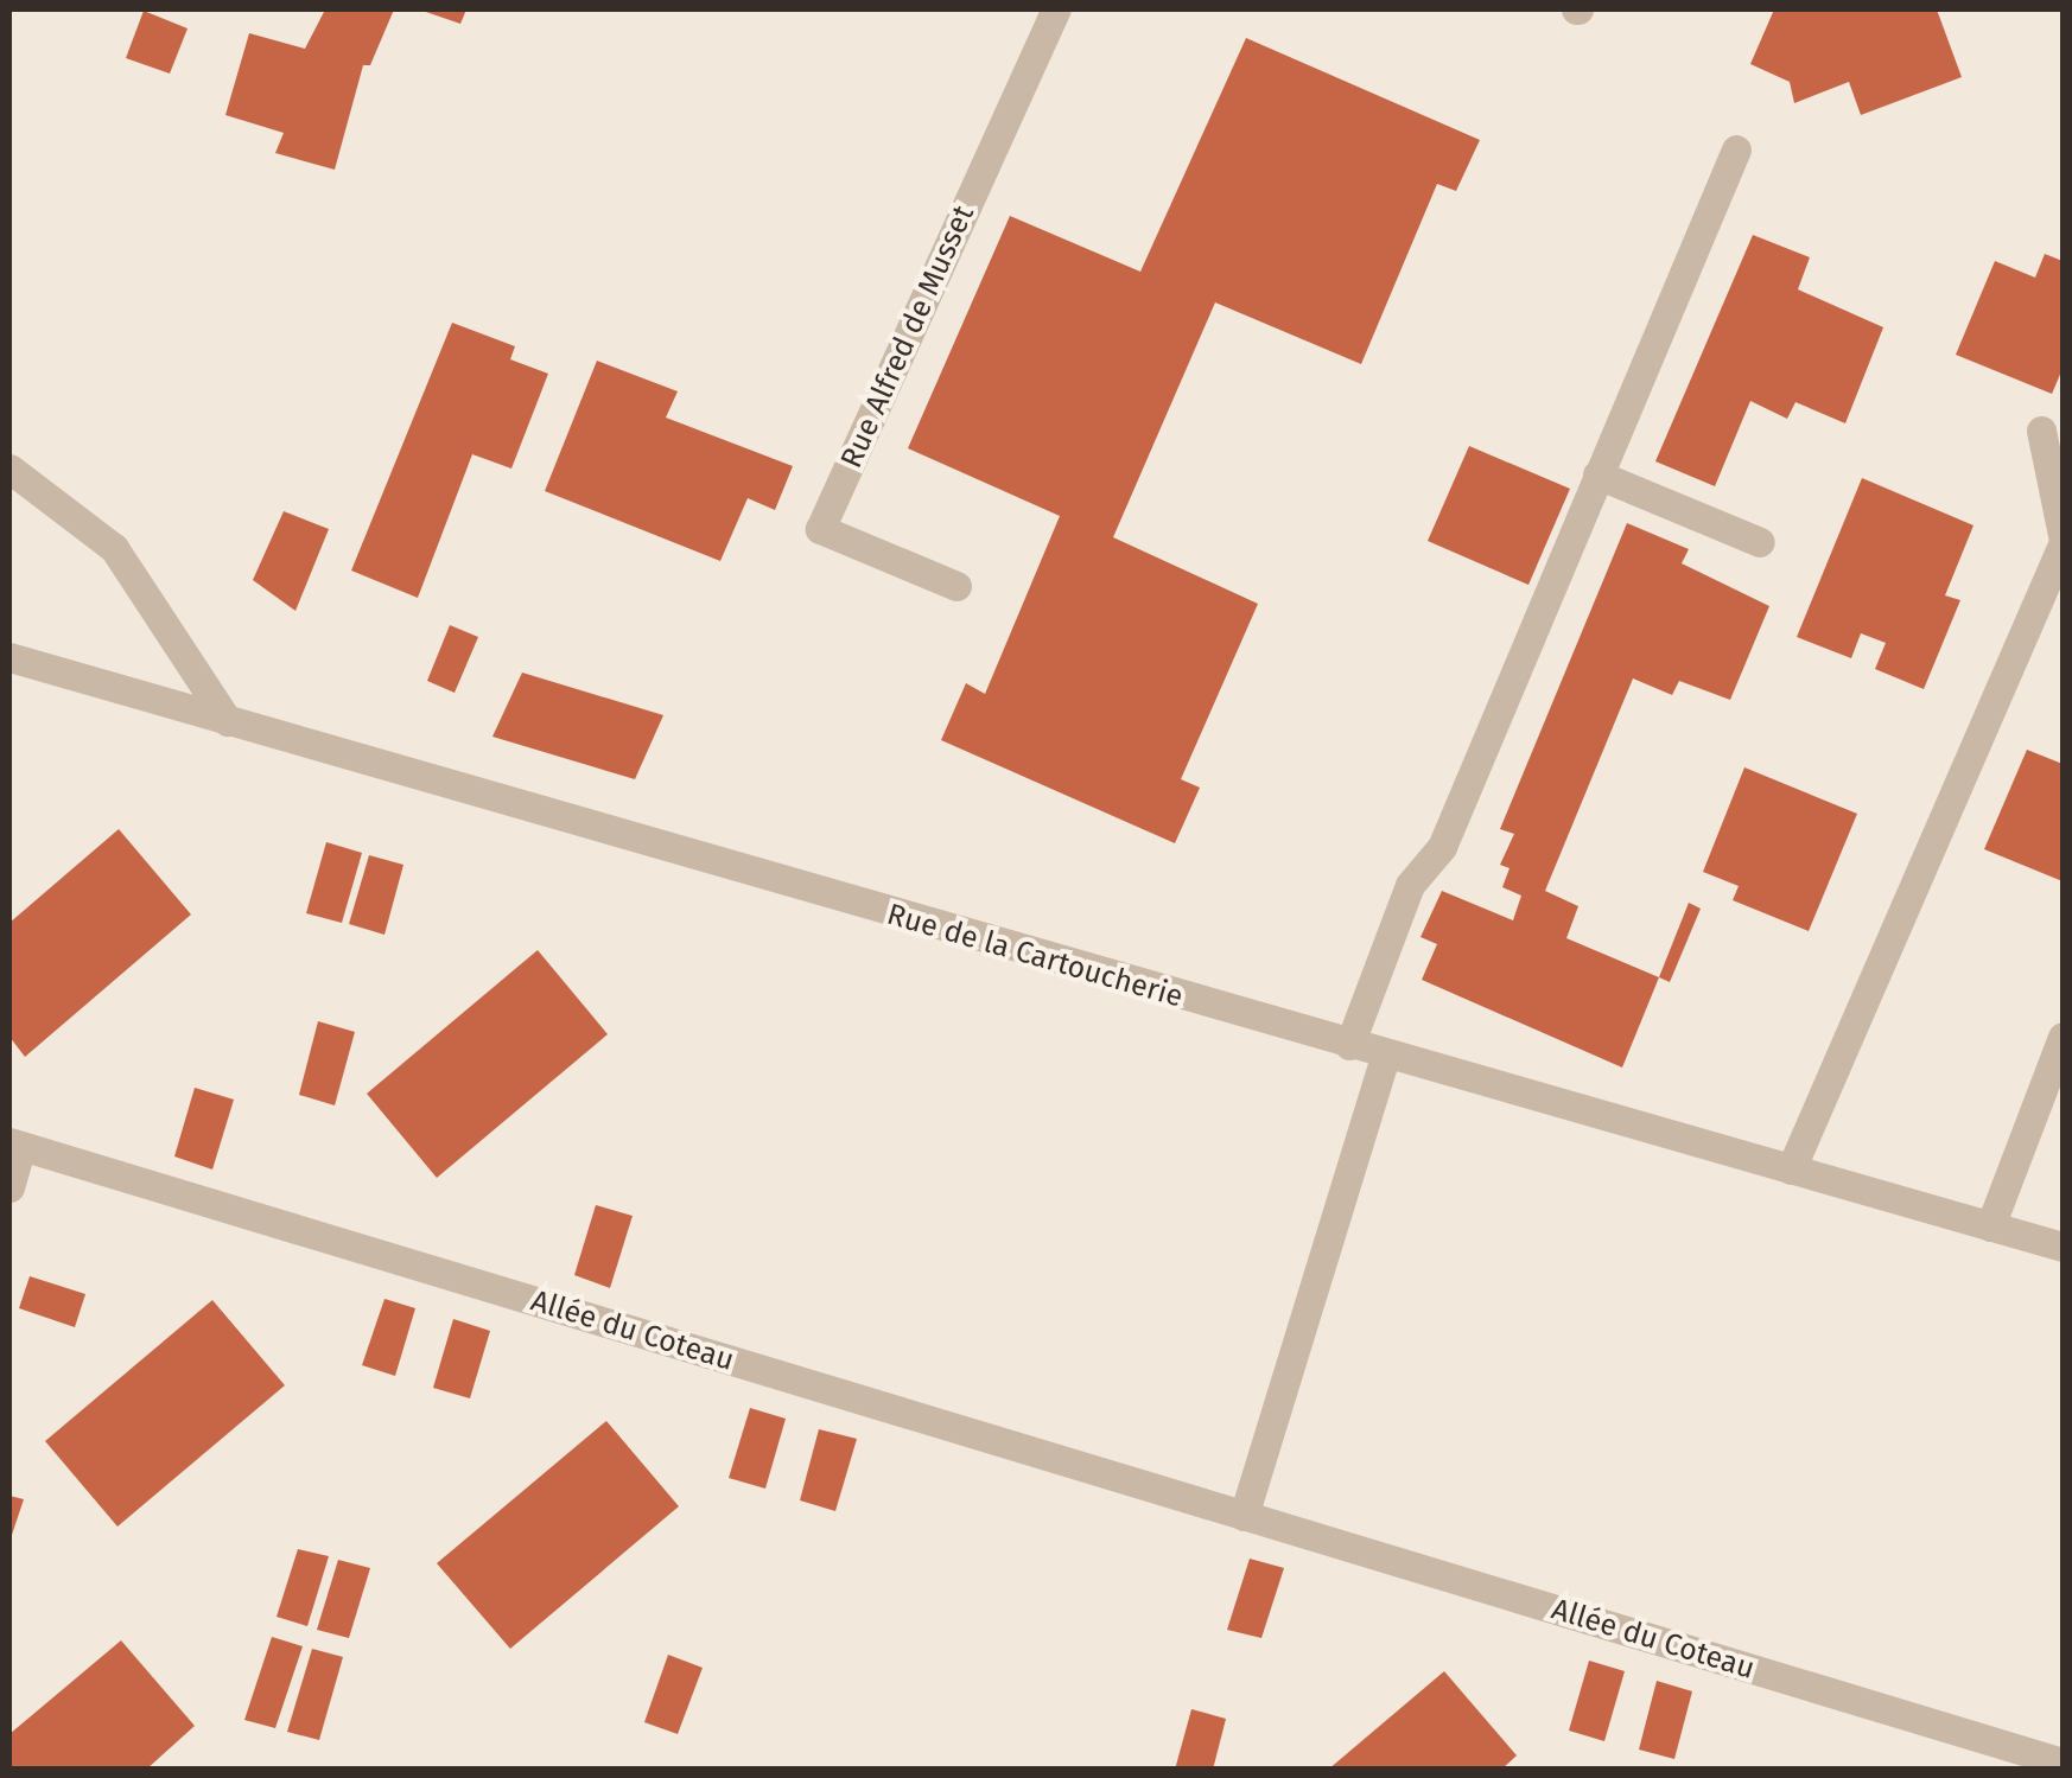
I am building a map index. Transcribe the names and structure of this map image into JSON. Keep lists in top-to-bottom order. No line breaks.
{"streets":{"street":["Rue Alfred de Musset","Rue de la Cartoucherie","Allée du Coteau"]}}
